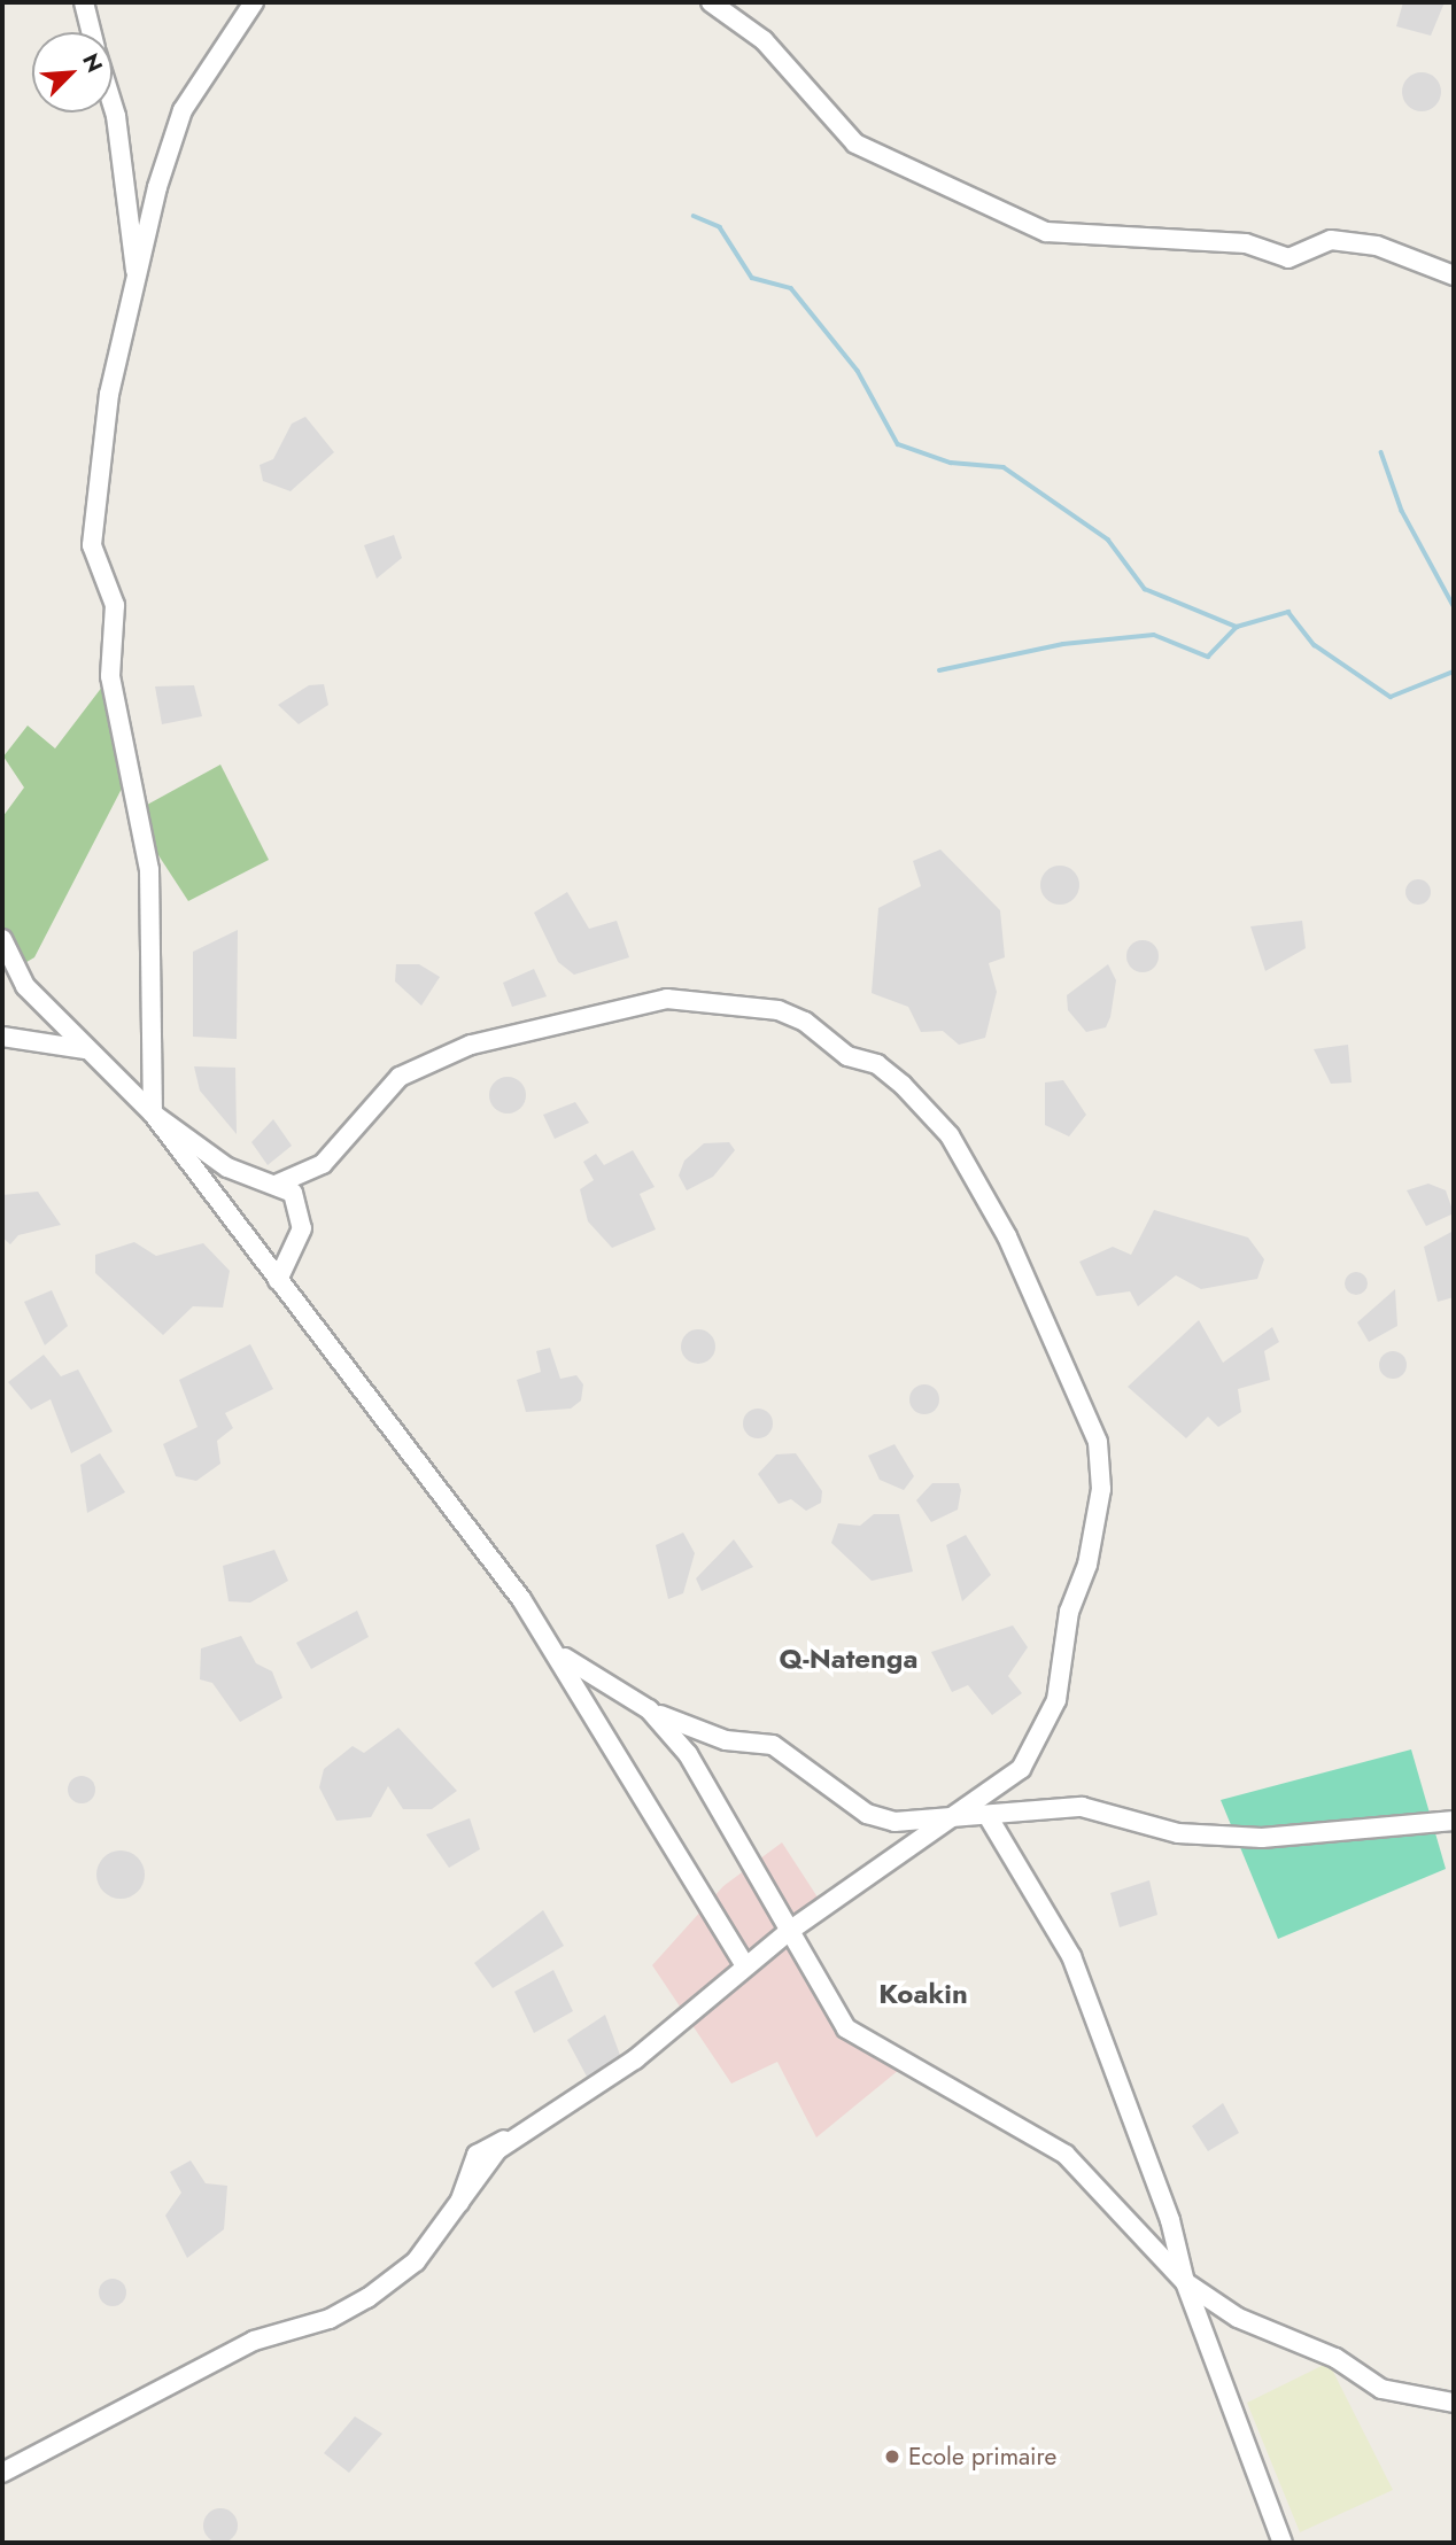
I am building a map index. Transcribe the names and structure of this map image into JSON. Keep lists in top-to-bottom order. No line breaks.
{"districts":["Q-Natenga","Koakin"],"places":["Ecole primaire"],"north":"top right"}
